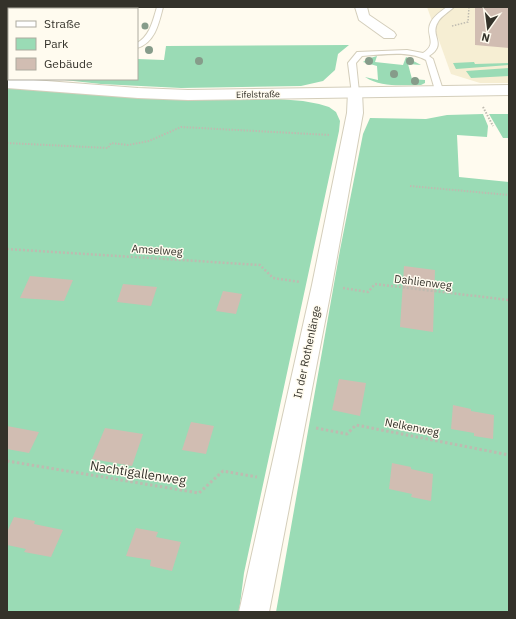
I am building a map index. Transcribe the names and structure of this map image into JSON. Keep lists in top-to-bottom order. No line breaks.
{"streets":{"street":["Eifelstraße","In der Rothenlänge"],"path":["Amselweg","Dahlienweg","Nelkenweg","Nachtigallenweg"]},"crossings":[["Eifelstraße","In der Rothenlänge"]],"legend":["Straße","Park","Gebäude"],"north":"bottom"}
